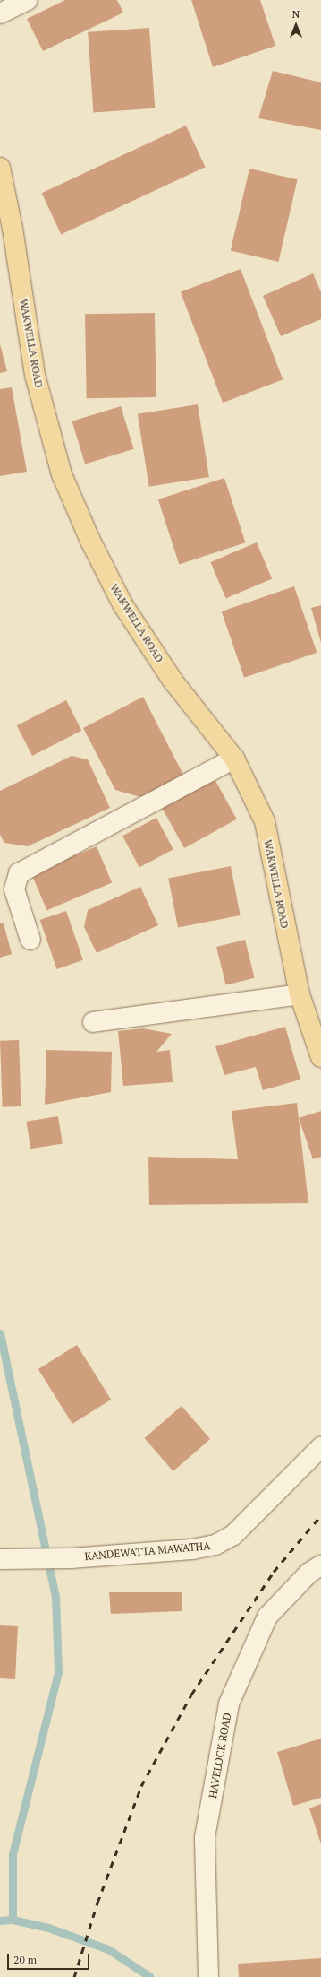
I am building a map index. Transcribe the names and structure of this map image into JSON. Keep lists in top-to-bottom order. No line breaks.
{"streets":{"main road":["WAKWELLA ROAD"],"street":["KANDEWATTA MAWATHA","HAVELOCK ROAD"]},"scale_bar":"20 m","north":"top"}
